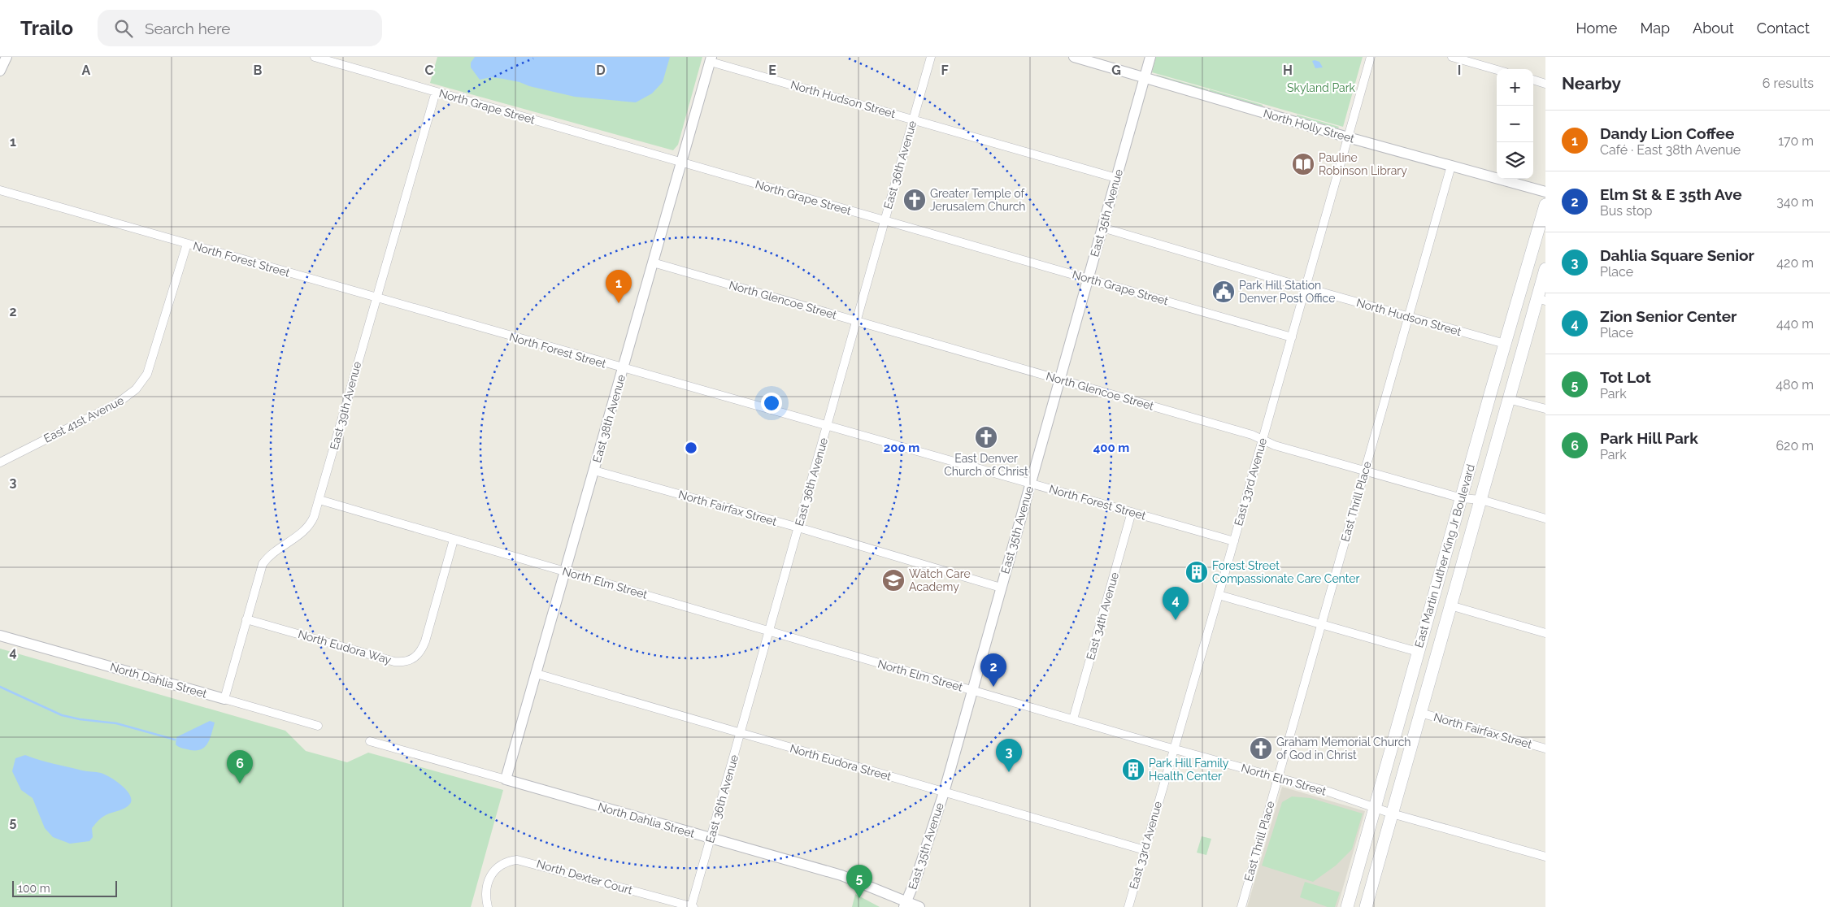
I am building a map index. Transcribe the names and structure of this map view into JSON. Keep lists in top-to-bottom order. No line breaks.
{"streets":{"main road":["East Martin Luther King Jr Boulevard"],"street":["North Hudson Street","North Grape Street","North Holly Street","East 36th Avenue","East 35th Avenue","North Forest Street","North Glencoe Street","East 39th Avenue","East 38th Avenue","East 41st Avenue","East 33rd Avenue","East Thrill Place","North Fairfax Street","North Elm Street","East 34th Avenue","North Eudora Way","North Dahlia Street","North Eudora Street","North Dexter Court"]},"crossings":[["North Hudson Street","East 36th Avenue"],["North Hudson Street","East 35th Avenue"],["North Hudson Street","East 38th Avenue"],["North Hudson Street","East 33rd Avenue"],["North Hudson Street","East Thrill Place"],["North Hudson Street","East Martin Luther King Jr Boulevard"],["North Grape Street","East 36th Avenue"],["North Grape Street","East 35th Avenue"],["North Grape Street","East 39th Avenue"],["North Grape Street","East 38th Avenue"],["North Grape Street","East 33rd Avenue"],["North Holly Street","East 35th Avenue"],["North Holly Street","East 33rd Avenue"],["North Holly Street","East Thrill Place"],["East 36th Avenue","North Forest Street"],["East 36th Avenue","North Glencoe Street"],["East 36th Avenue","North Fairfax Street"],["East 36th Avenue","North Elm Street"],["East 36th Avenue","North Dahlia Street"],["East 36th Avenue","North Eudora Street"],["East 36th Avenue","North Dexter Court"],["East 35th Avenue","North Forest Street"],["East 35th Avenue","North Glencoe Street"],["East 35th Avenue","North Fairfax Street"],["East 35th Avenue","North Elm Street"],["East 35th Avenue","North Dahlia Street"],["East 35th Avenue","North Eudora Street"],["North Forest Street","East 39th Avenue"],["North Forest Street","East 38th Avenue"],["North Forest Street","East 41st Avenue"],["North Forest Street","East 33rd Avenue"],["North Forest Street","East 34th Avenue"],["North Glencoe Street","East 38th Avenue"],["North Glencoe Street","East 33rd Avenue"],["North Glencoe Street","East Thrill Place"],["North Glencoe Street","East Martin Luther King Jr Boulevard"],["East 39th Avenue","North Elm Street"],["East 39th Avenue","North Eudora Way"],["East 39th Avenue","North Dahlia Street"],["East 38th Avenue","North Fairfax Street"],["East 38th Avenue","North Elm Street"],["East 38th Avenue","North Dahlia Street"],["East 38th Avenue","North Eudora Street"],["East 33rd Avenue","North Elm Street"],["East 33rd Avenue","North Eudora Street"],["East Thrill Place","North Elm Street"],["North Fairfax Street","East Martin Luther King Jr Boulevard"],["East Martin Luther King Jr Boulevard","North Elm Street"],["North Elm Street","East 34th Avenue"],["North Elm Street","North Eudora Way"]],"parks":["Skyland Park"],"places":{"library":["Pauline Robinson Library"],"church":["Greater Temple of Jerusalem Church","East Denver Church of Christ","Graham Memorial Church of God in Christ"],"public building":["Park Hill Station Denver Post Office"],"building":["Forest Street Compassionate Care Center","Park Hill Family Health Center"],"school or university":["Watch Care Academy"]},"scale_bar":"100 m","page":{"header":"Trailo","search":"Search here","nav":["Home","Map","About","Contact"],"heading":["Nearby","6 results"],"map_buttons":["+","−"],"list":[{"mark":"1","name":"Dandy Lion Coffee","note":"Café · East 38th Avenue","value":"170 m"},{"mark":"2","name":"Elm St & E 35th Ave","note":"Bus stop","value":"340 m"},{"mark":"3","name":"Dahlia Square Senior","note":"Place","value":"420 m"},{"mark":"4","name":"Zion Senior Center","note":"Place","value":"440 m"},{"mark":"5","name":"Tot Lot","note":"Park","value":"480 m"},{"mark":"6","name":"Park Hill Park","note":"Park","value":"620 m"}],"pins":["1","4","2","3","6","5"],"scale":"100 m"},"grid":{"columns":["A","B","C","D","E","F","G","H","I"],"rows":["1","2","3","4","5"]},"rings":["200 m","400 m"]}
